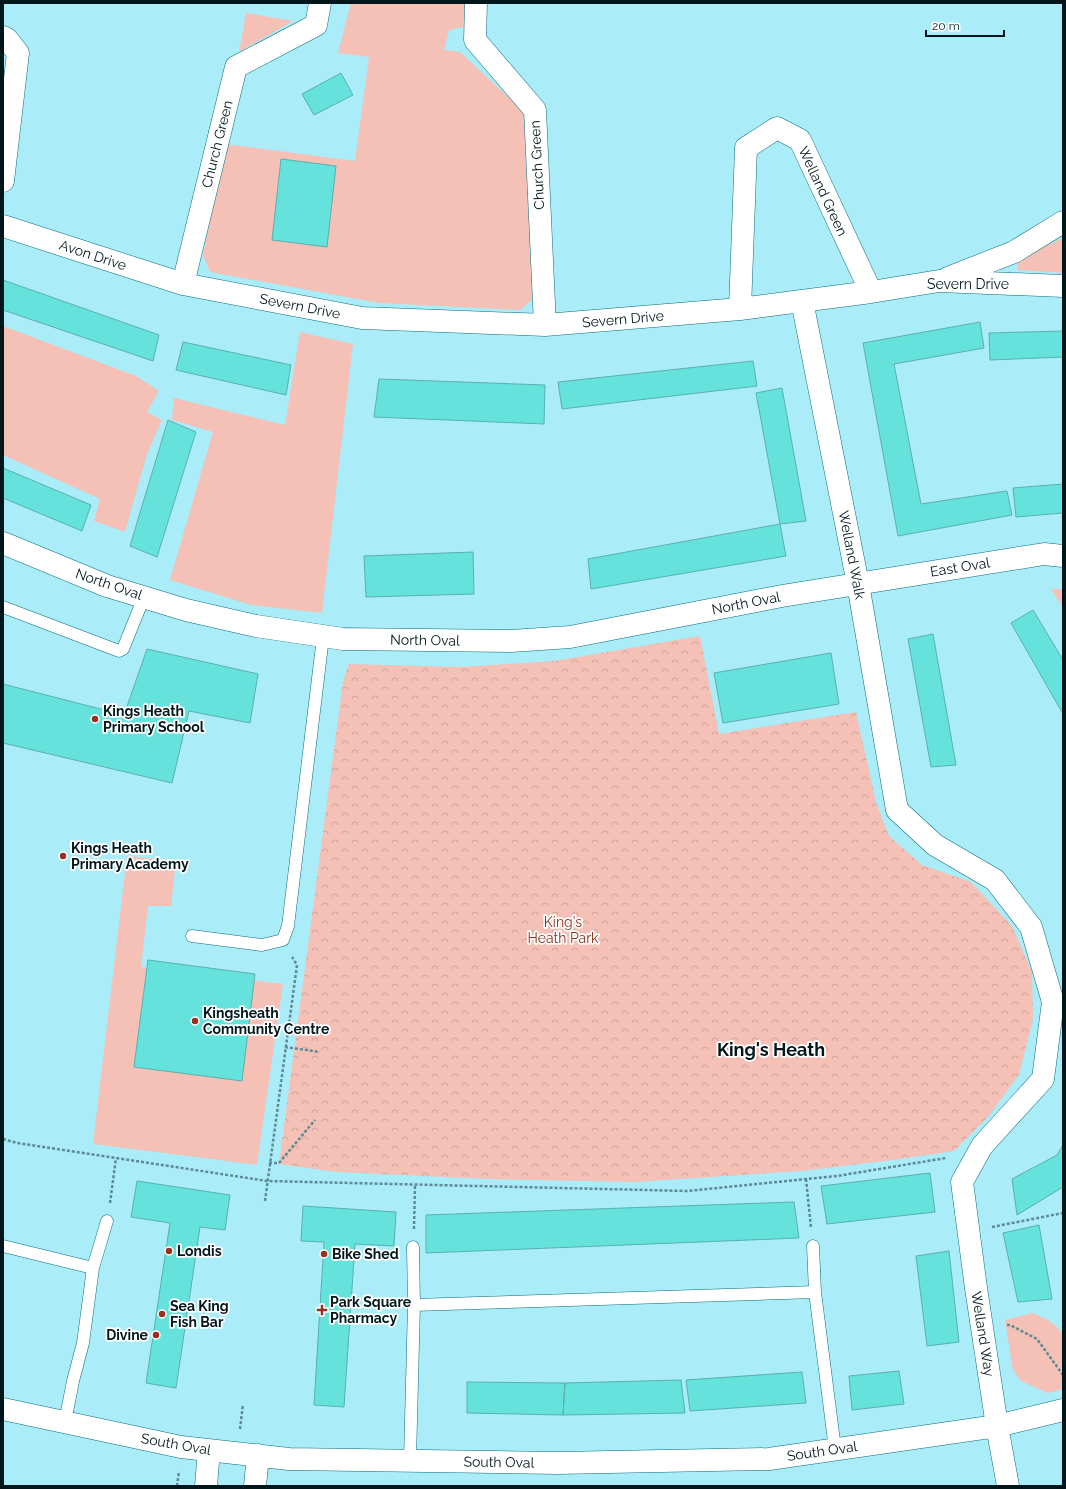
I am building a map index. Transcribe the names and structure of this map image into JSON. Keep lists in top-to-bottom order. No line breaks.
{"streets":{"street":["Church Green","Welland Green","Avon Drive","Severn Drive","Welland Walk","East Oval","North Oval","Welland Way","South Oval"]},"crossings":[["Church Green","Avon Drive"],["Church Green","Severn Drive"],["Welland Green","Severn Drive"],["Avon Drive","Severn Drive"],["Severn Drive","Welland Walk"],["Welland Walk","East Oval"],["Welland Walk","North Oval"],["East Oval","North Oval"],["Welland Way","South Oval"]],"districts":["King's Heath"],"parks":["King's Heath Park"],"places":{"other":["Kings Heath Primary School","Kings Heath Primary Academy","Kingsheath Community Centre","Londis","Bike Shed","Sea King Fish Bar","Divine"],"health":["Park Square Pharmacy"]},"scale_bar":"20 m"}
